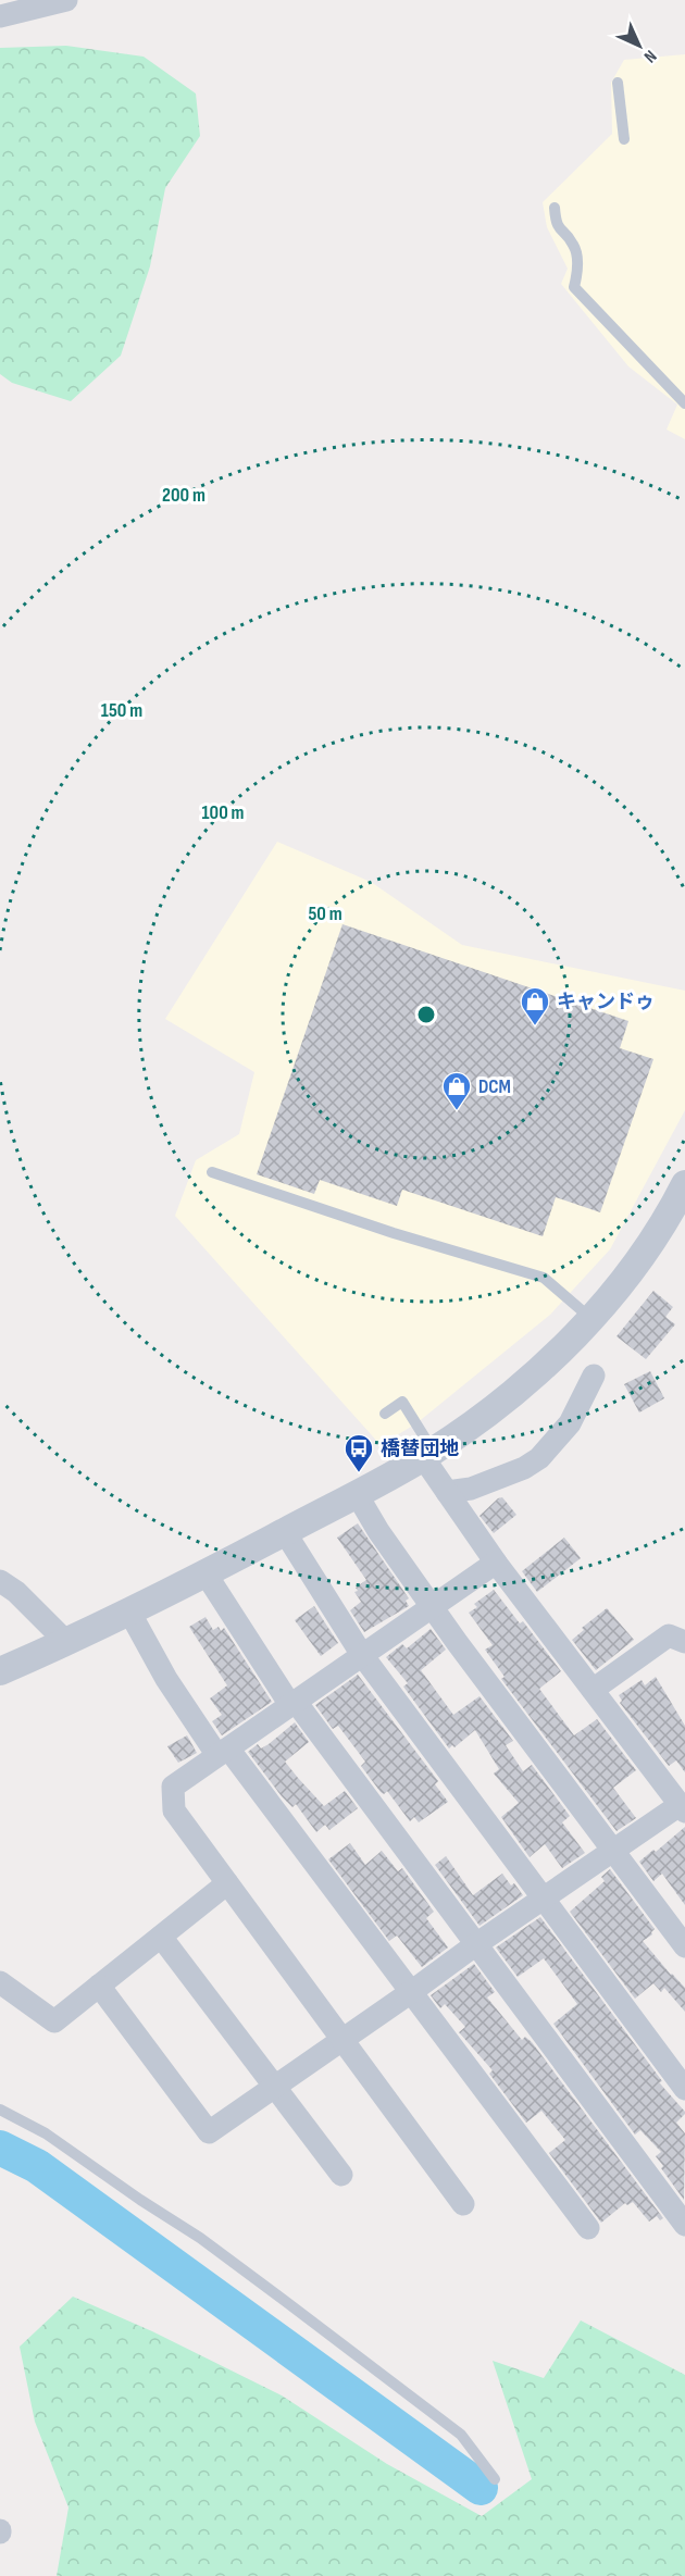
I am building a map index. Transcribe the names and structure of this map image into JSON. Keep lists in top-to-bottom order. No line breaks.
{"places":{"shop":["キャンドゥ","DCM"],"bus stop":["橋替団地"]},"north":"bottom right","rings":["200 m","150 m","100 m","50 m"]}
